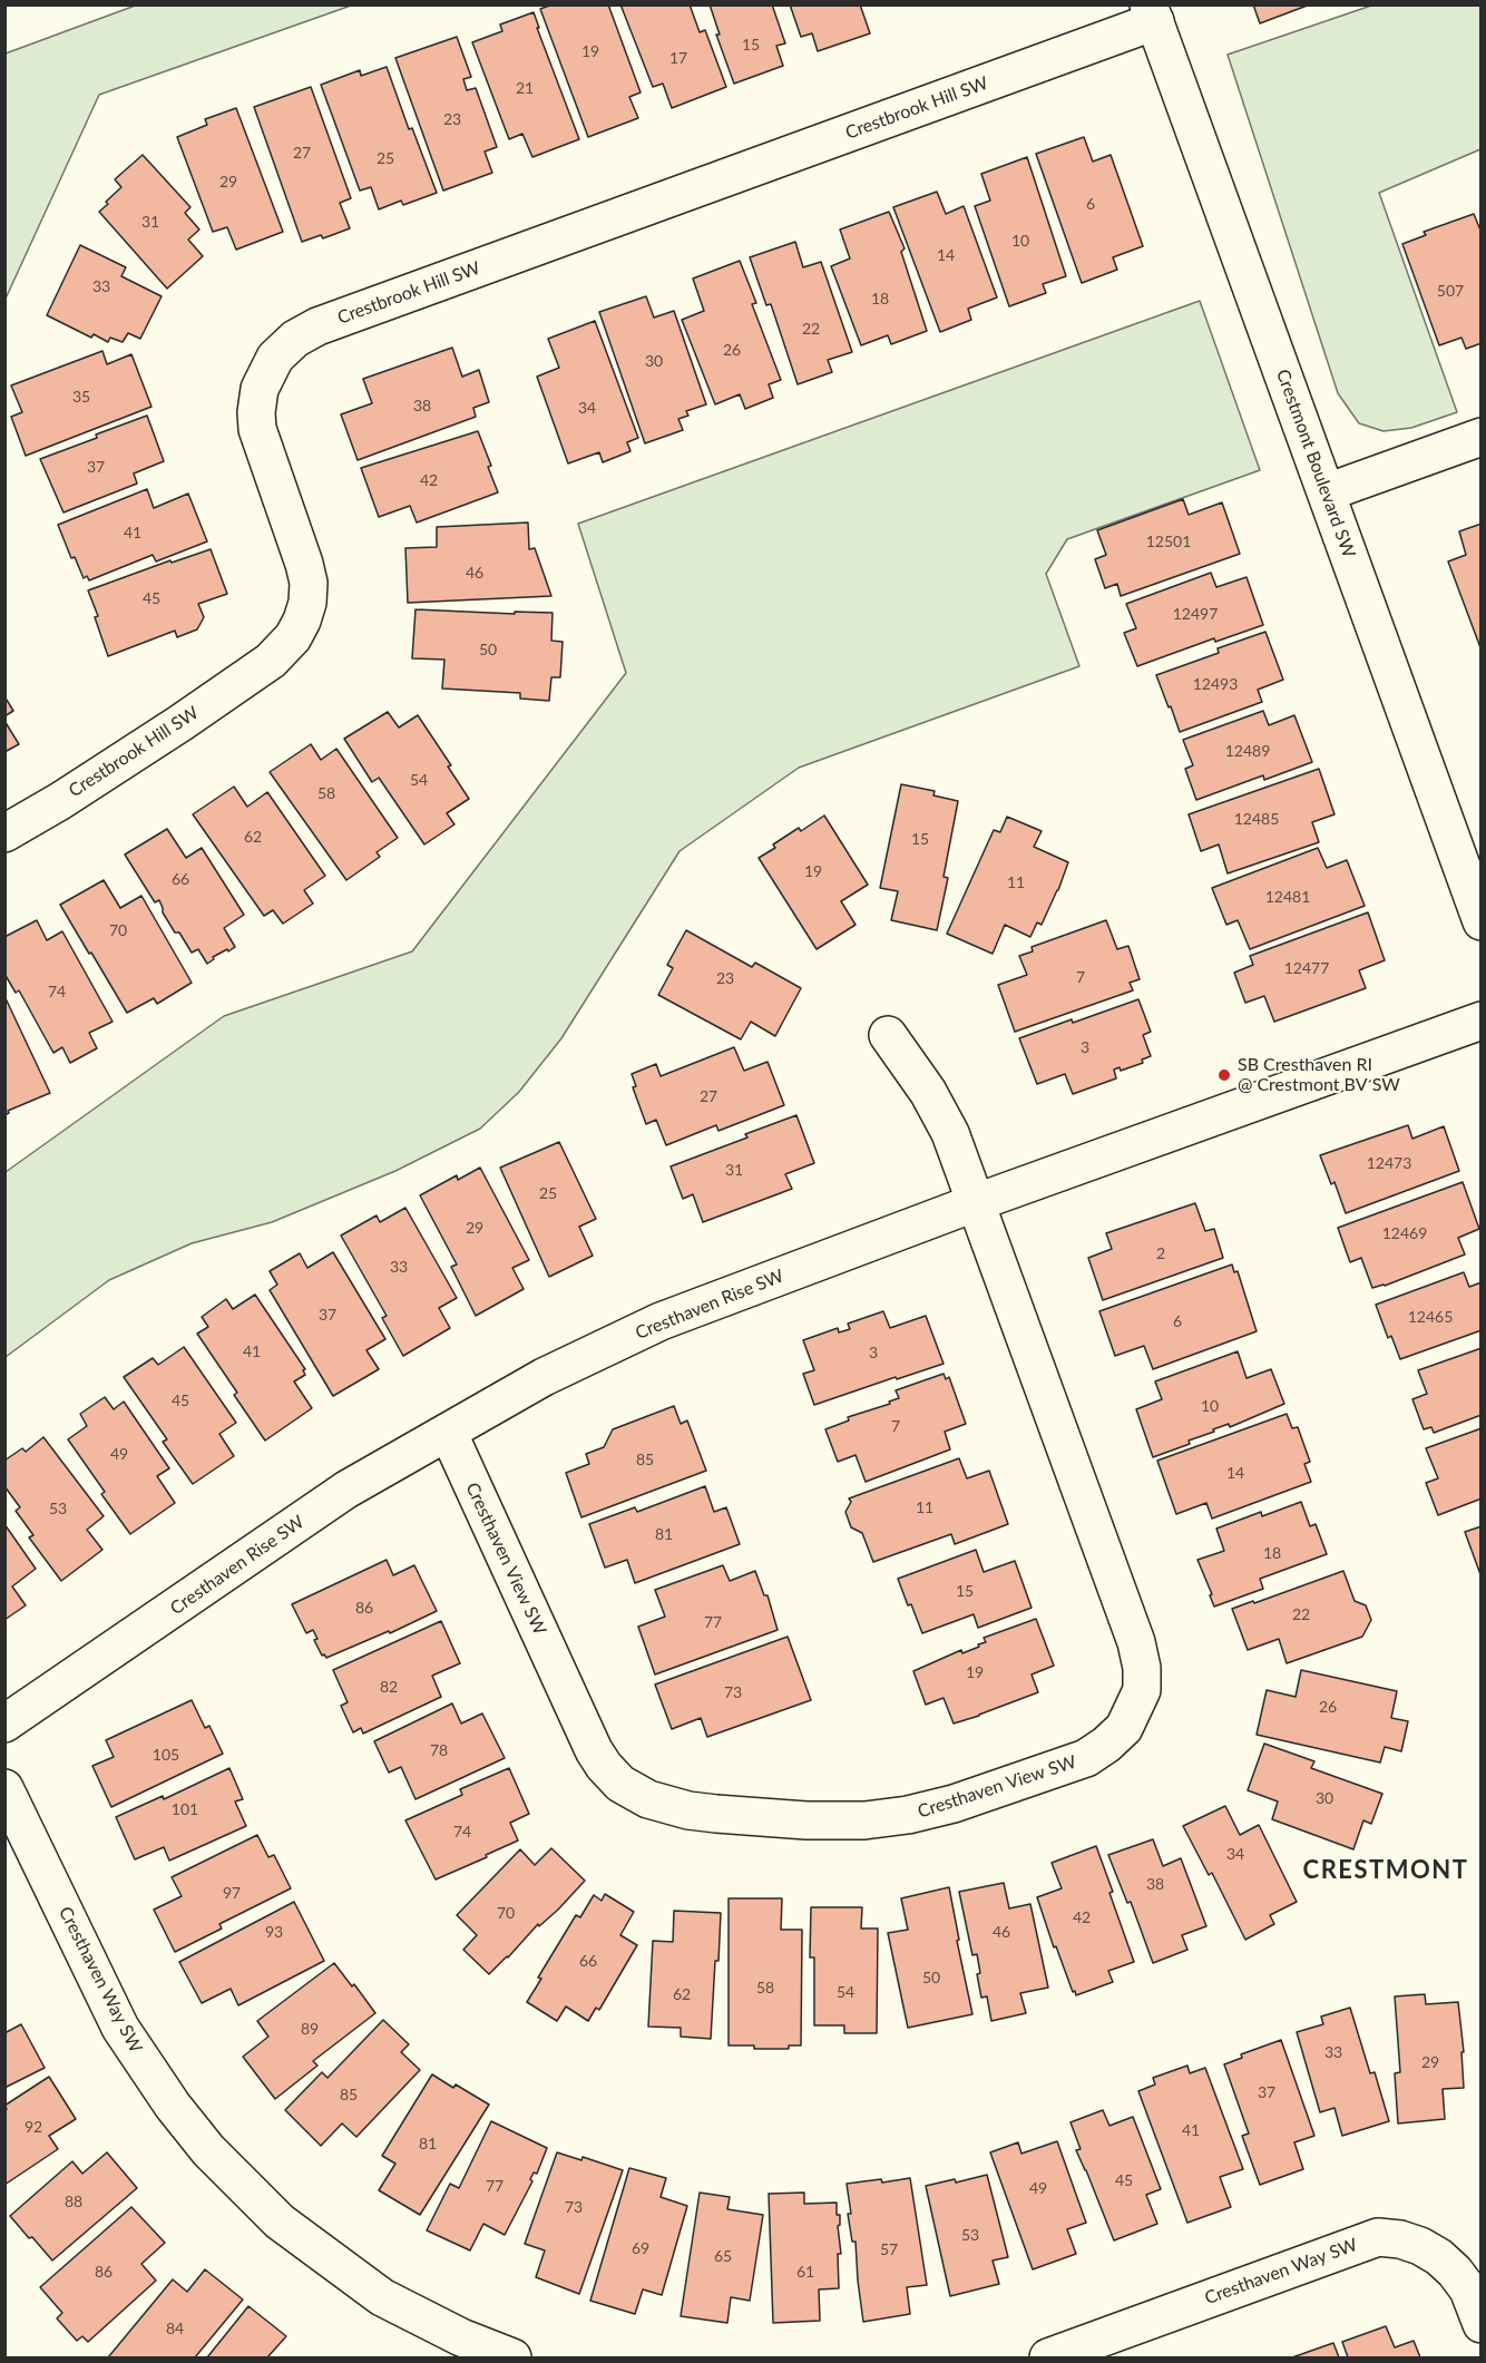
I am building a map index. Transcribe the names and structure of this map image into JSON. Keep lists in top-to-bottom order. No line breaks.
{"streets":{"street":["Crestbrook Hill SW","Crestmont Boulevard SW","Cresthaven Rise SW","Cresthaven View SW","Cresthaven Way SW"]},"crossings":[["Crestbrook Hill SW","Crestmont Boulevard SW"],["Cresthaven Rise SW","Cresthaven View SW"]],"districts":["CRESTMONT"],"places":["SB Cresthaven RI @ Crestmont BV SW"],"house_numbers":["15","19","17","21","23","27","25","29","6","31","10","14","33","507","18","22","26","30","35","38","34","37","42","41","12501","46","45","12497","50","12493","12489","54","58","12485","62","15","19","66","11","12481","70","12477","7","23","74","3","27","12473","31","25","29","12469","2","33","37","12465","6","41","3","45","10","7","49","85","14","11","53","81","18","15","86","22","77","19","82","73","26","78","105","30","101","74","34","38","97","70","42","93","46","66","50","58","54","62","89","33","29","37","85","92","41","81","45","77","49","88","73","53","69","57","65","86","61","84"]}
